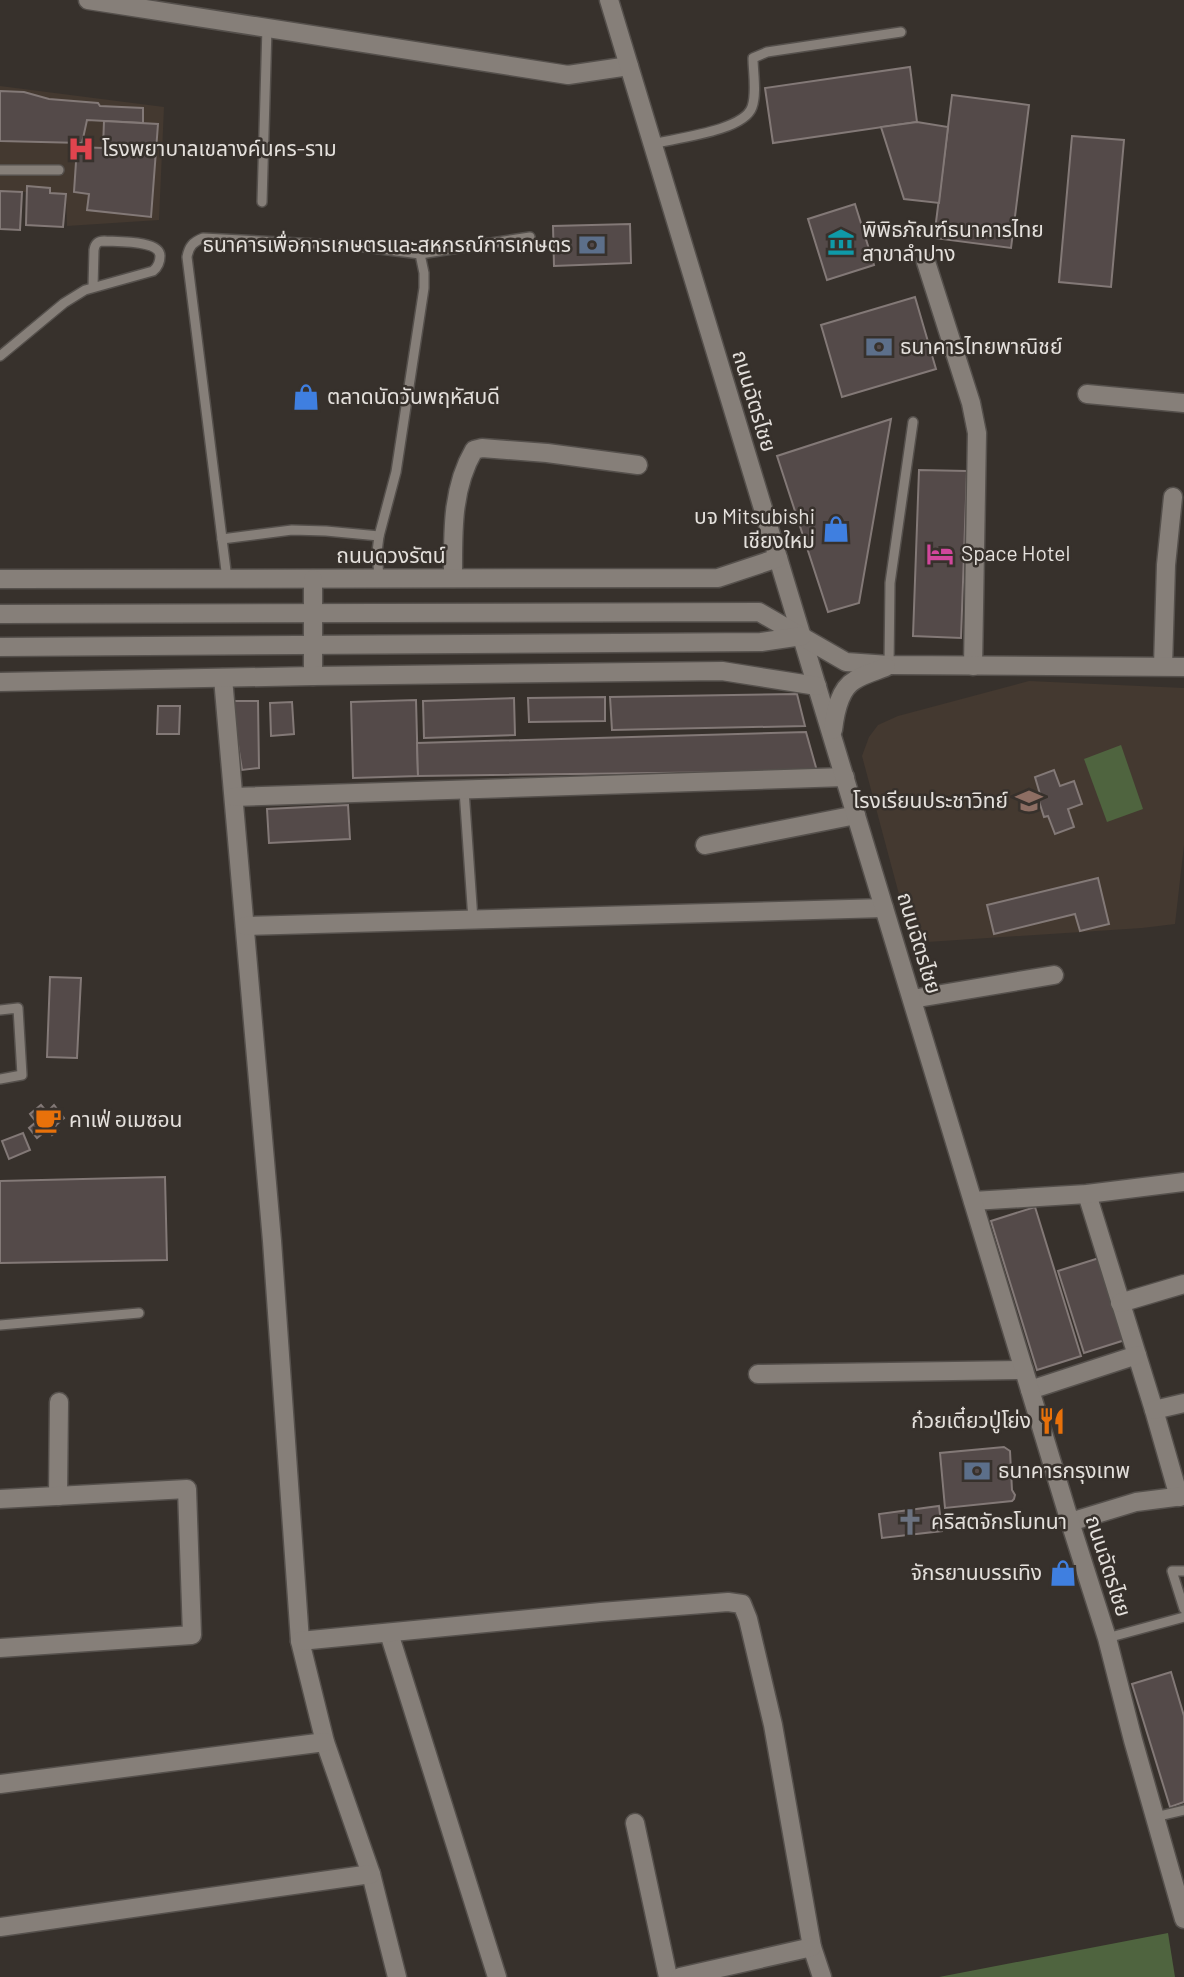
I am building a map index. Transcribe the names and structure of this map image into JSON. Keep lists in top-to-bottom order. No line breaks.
{"streets":{"street":["ถนนฉัตรไชย","ถนนดวงรัตน์"]},"crossings":[["ถนนฉัตรไชย","ถนนดวงรัตน์"]],"places":{"hospital":["โรงพยาบาลเขลางค์นคร-ราม"],"museum":["พิพิธภัณฑ์ธนาคารไทย สาขาลำปาง"],"bank":["ธนาคารเพื่อการเกษตรและสหกรณ์การเกษตร","ธนาคารไทยพาณิชย์","ธนาคารกรุงเทพ"],"shop":["ตลาดนัดวันพฤหัสบดี","บจ Mitsubishi เชียงใหม่","จักรยานบรรเทิง"],"hotel":["Space Hotel"],"school or university":["โรงเรียนประชาวิทย์"],"cafe":["คาเฟ่ อเมซอน"],"restaurant":["ก๋วยเตี๋ยวปู่โย่ง"],"church":["คริสตจักรโมทนา"]}}
